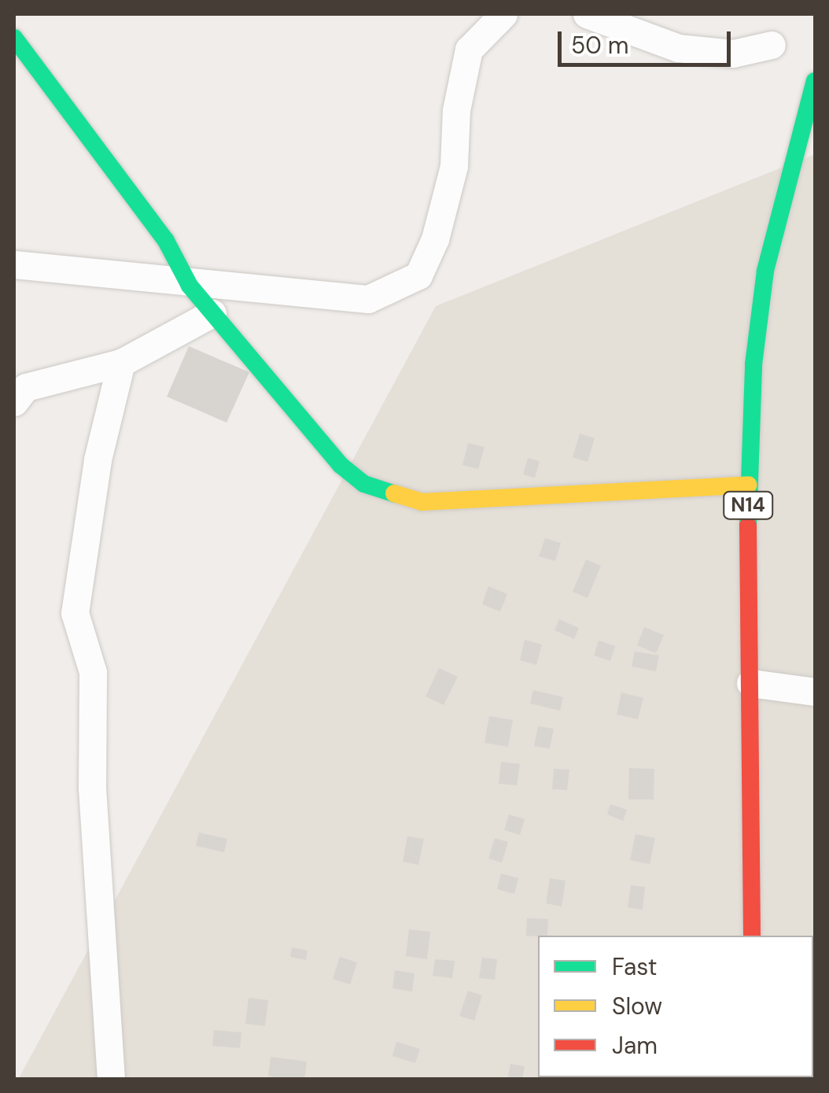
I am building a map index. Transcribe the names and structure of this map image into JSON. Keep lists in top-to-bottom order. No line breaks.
{"streets":{"street":["N14"]},"legend":["Fast","Slow","Jam"],"scale_bar":"50 m"}
